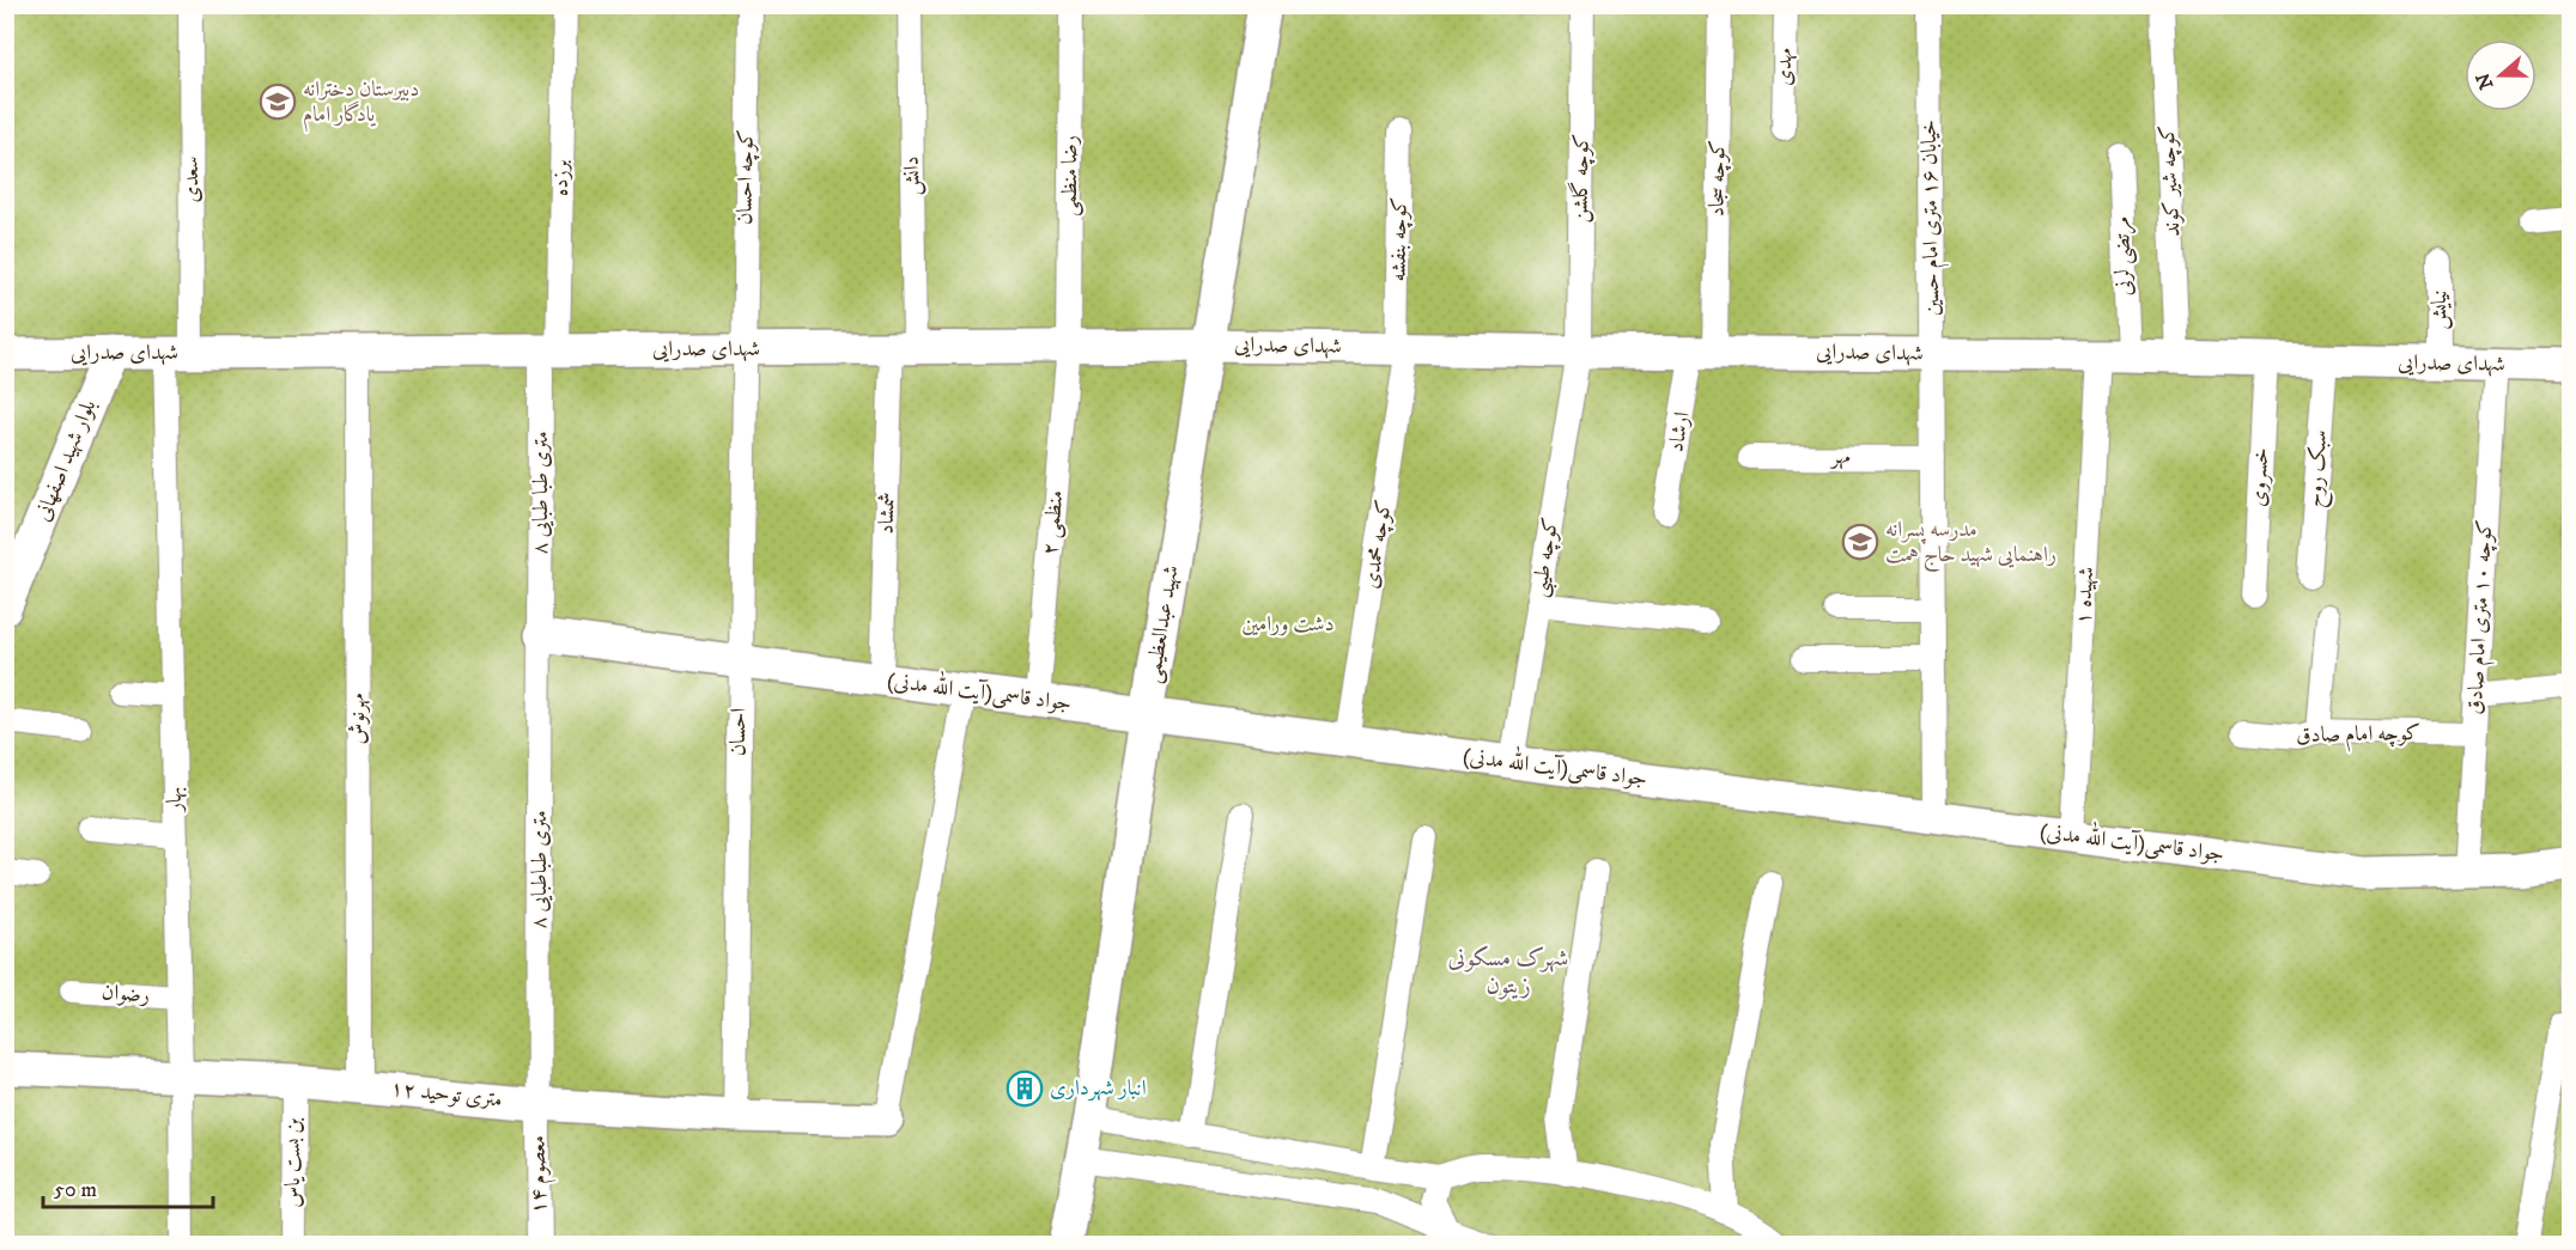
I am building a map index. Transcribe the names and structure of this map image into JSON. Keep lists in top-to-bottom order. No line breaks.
{"streets":{"street":["مهدی","دانش","رضا منظمی","کوچه احسان","برزده","کوچه گلشن","کوچه سجاد","سعدی","کوچه شیر کوند","خیابان ۱۶ متری امام حسین","کوچه بنفشه","مرتضی لرنی","نیایش","شهدای صدرایی","ارشاد","مهر","بلوار شهید اصفهانی","سبک روح","خسروی","۸ متری طبا طبایی","شمشاد","منظمی ۲","کوچه محمدی","کوچه طیبی","شهیده ۱","کوچه ۱۰ متری امام صادق","شهید عبدالعظیمی","جواد قاسمی(آیت الله مدنی)","مهرنوش","احسان","کوچه امام صادق","بهار","۸ متری طباطبایی","رضوان","۱۲ متری توحید","بن بست یاس","۱۴ معصوم"]},"crossings":[["دانش","شهدای صدرایی"],["دانش","شمشاد"],["رضا منظمی","شهدای صدرایی"],["رضا منظمی","منظمی ۲"],["کوچه احسان","شهدای صدرایی"],["کوچه احسان","احسان"],["برزده","شهدای صدرایی"],["برزده","۸ متری طبا طبایی"],["کوچه گلشن","شهدای صدرایی"],["کوچه گلشن","کوچه طیبی"],["کوچه سجاد","شهدای صدرایی"],["کوچه سجاد","ارشاد"],["سعدی","شهدای صدرایی"],["سعدی","بهار"],["کوچه شیر کوند","شهدای صدرایی"],["خیابان ۱۶ متری امام حسین","شهدای صدرایی"],["خیابان ۱۶ متری امام حسین","مهر"],["خیابان ۱۶ متری امام حسین","جواد قاسمی(آیت الله مدنی)"],["کوچه بنفشه","شهدای صدرایی"],["کوچه بنفشه","کوچه محمدی"],["مرتضی لرنی","شهدای صدرایی"],["مرتضی لرنی","شهیده ۱"],["نیایش","شهدای صدرایی"],["شهدای صدرایی","ارشاد"],["شهدای صدرایی","بلوار شهید اصفهانی"],["شهدای صدرایی","سبک روح"],["شهدای صدرایی","خسروی"],["شهدای صدرایی","۸ متری طبا طبایی"],["شهدای صدرایی","شمشاد"],["شهدای صدرایی","منظمی ۲"],["شهدای صدرایی","کوچه محمدی"],["شهدای صدرایی","کوچه طیبی"],["شهدای صدرایی","شهیده ۱"],["شهدای صدرایی","کوچه ۱۰ متری امام صادق"],["شهدای صدرایی","شهید عبدالعظیمی"],["شهدای صدرایی","مهرنوش"],["شهدای صدرایی","احسان"],["شهدای صدرایی","بهار"],["۸ متری طبا طبایی","جواد قاسمی(آیت الله مدنی)"],["۸ متری طبا طبایی","۸ متری طباطبایی"],["شمشاد","جواد قاسمی(آیت الله مدنی)"],["منظمی ۲","جواد قاسمی(آیت الله مدنی)"],["کوچه محمدی","جواد قاسمی(آیت الله مدنی)"],["کوچه طیبی","جواد قاسمی(آیت الله مدنی)"],["شهیده ۱","جواد قاسمی(آیت الله مدنی)"],["کوچه ۱۰ متری امام صادق","جواد قاسمی(آیت الله مدنی)"],["کوچه ۱۰ متری امام صادق","کوچه امام صادق"],["شهید عبدالعظیمی","جواد قاسمی(آیت الله مدنی)"],["جواد قاسمی(آیت الله مدنی)","احسان"],["جواد قاسمی(آیت الله مدنی)","۸ متری طباطبایی"],["مهرنوش","۱۲ متری توحید"],["احسان","۱۲ متری توحید"],["بهار","رضوان"],["بهار","۱۲ متری توحید"],["۸ متری طباطبایی","۱۲ متری توحید"],["۸ متری طباطبایی","۱۴ معصوم"],["۱۲ متری توحید","بن بست یاس"],["۱۲ متری توحید","۱۴ معصوم"]],"districts":["شهرک مسکونی زیتون"],"parks":["دشت ورامین"],"places":{"school or university":["دبیرستان دخترانه یادگار امام","مدرسه پسرانه راهنمایی شهید حاج همت"],"building":["انبار شهرداری"]},"scale_bar":"50 m","north":"left"}
